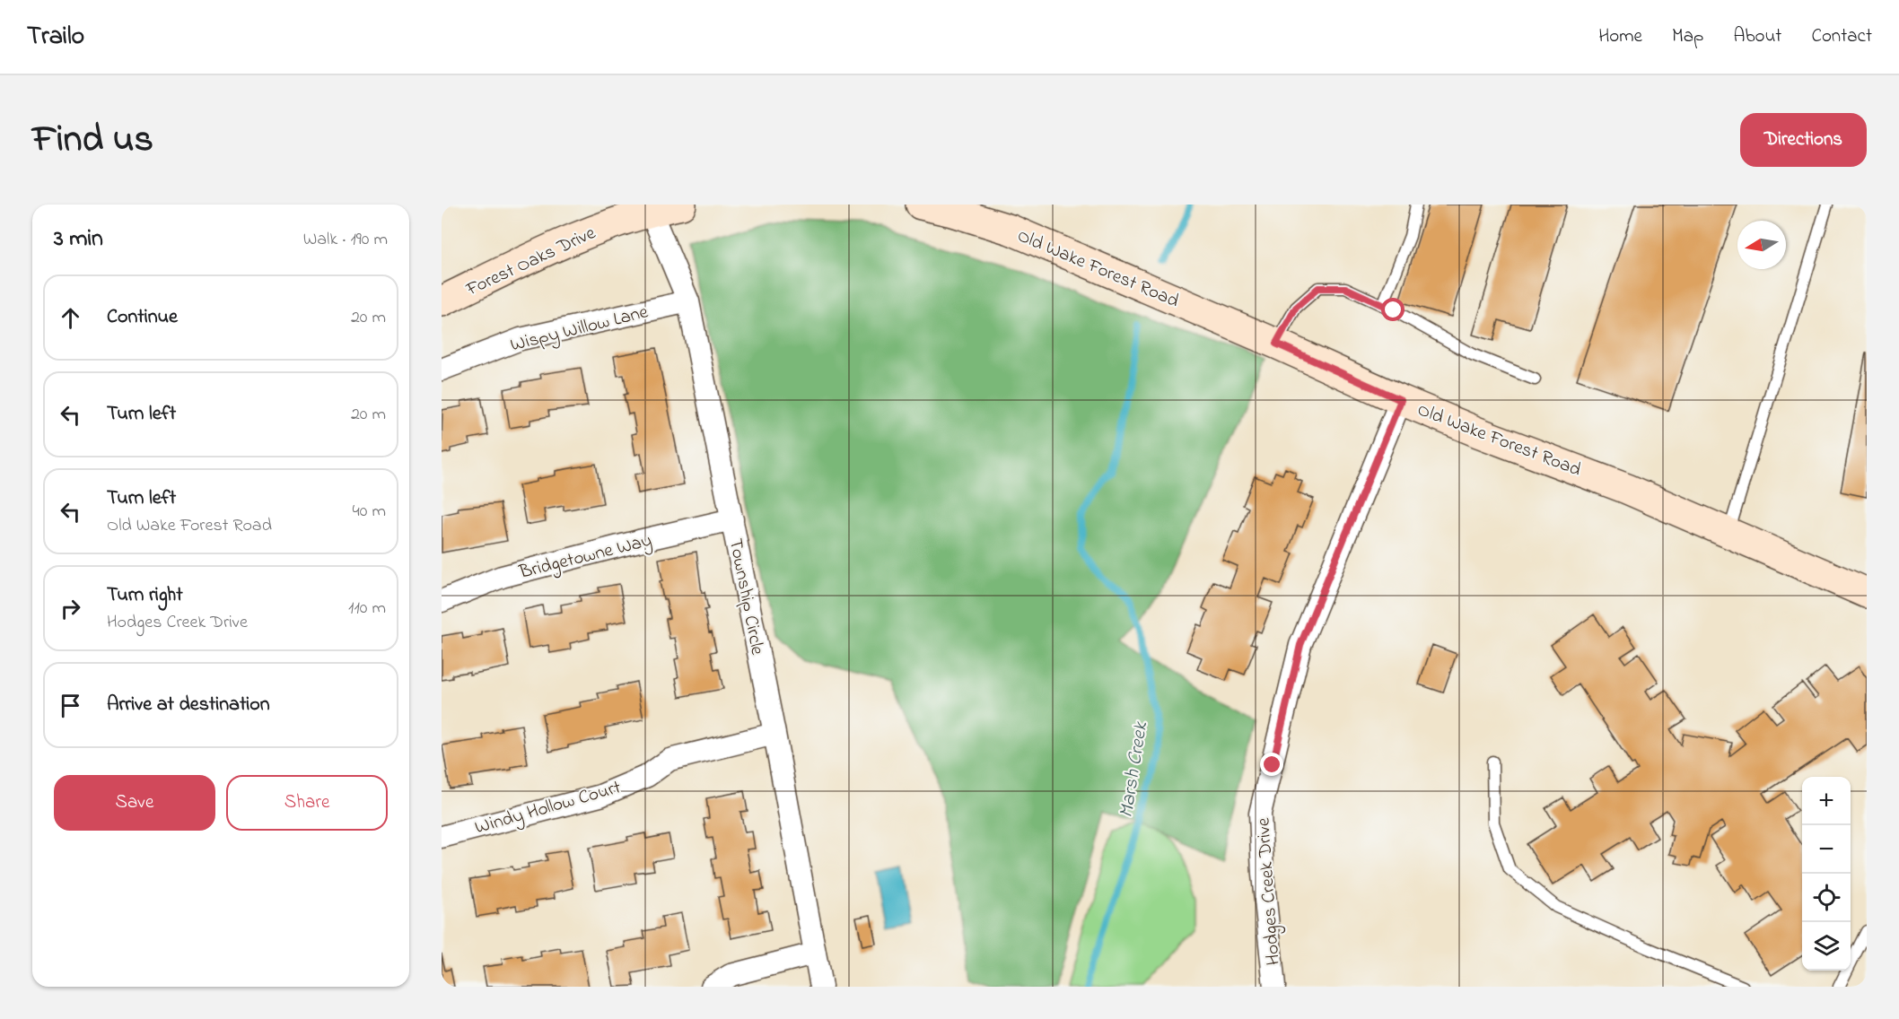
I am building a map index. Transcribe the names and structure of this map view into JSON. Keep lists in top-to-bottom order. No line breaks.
{"streets":{"street":["Forest Oaks Drive","Old Wake Forest Road","Wispy Willow Lane","Bridgetowne Way","Township Circle","Windy Hollow Court","Hodges Creek Drive"]},"crossings":[["Forest Oaks Drive","Township Circle"],["Old Wake Forest Road","Hodges Creek Drive"],["Wispy Willow Lane","Township Circle"],["Bridgetowne Way","Township Circle"],["Township Circle","Windy Hollow Court"]],"water":["Marsh Creek"],"north":"left","page":{"header":"Trailo","nav":["Home","Map","About","Contact"],"title":"Find us","buttons":["Directions",["Save","Share"]],"heading":["3 min","Walk · 190 m"],"list":[["Continue","20 m"],["Turn left","20 m"],["Turn left","Old Wake Forest Road","40 m"],["Turn right","Hodges Creek Drive","110 m"],"Arrive at destination"],"map_buttons":["+","−"]}}
